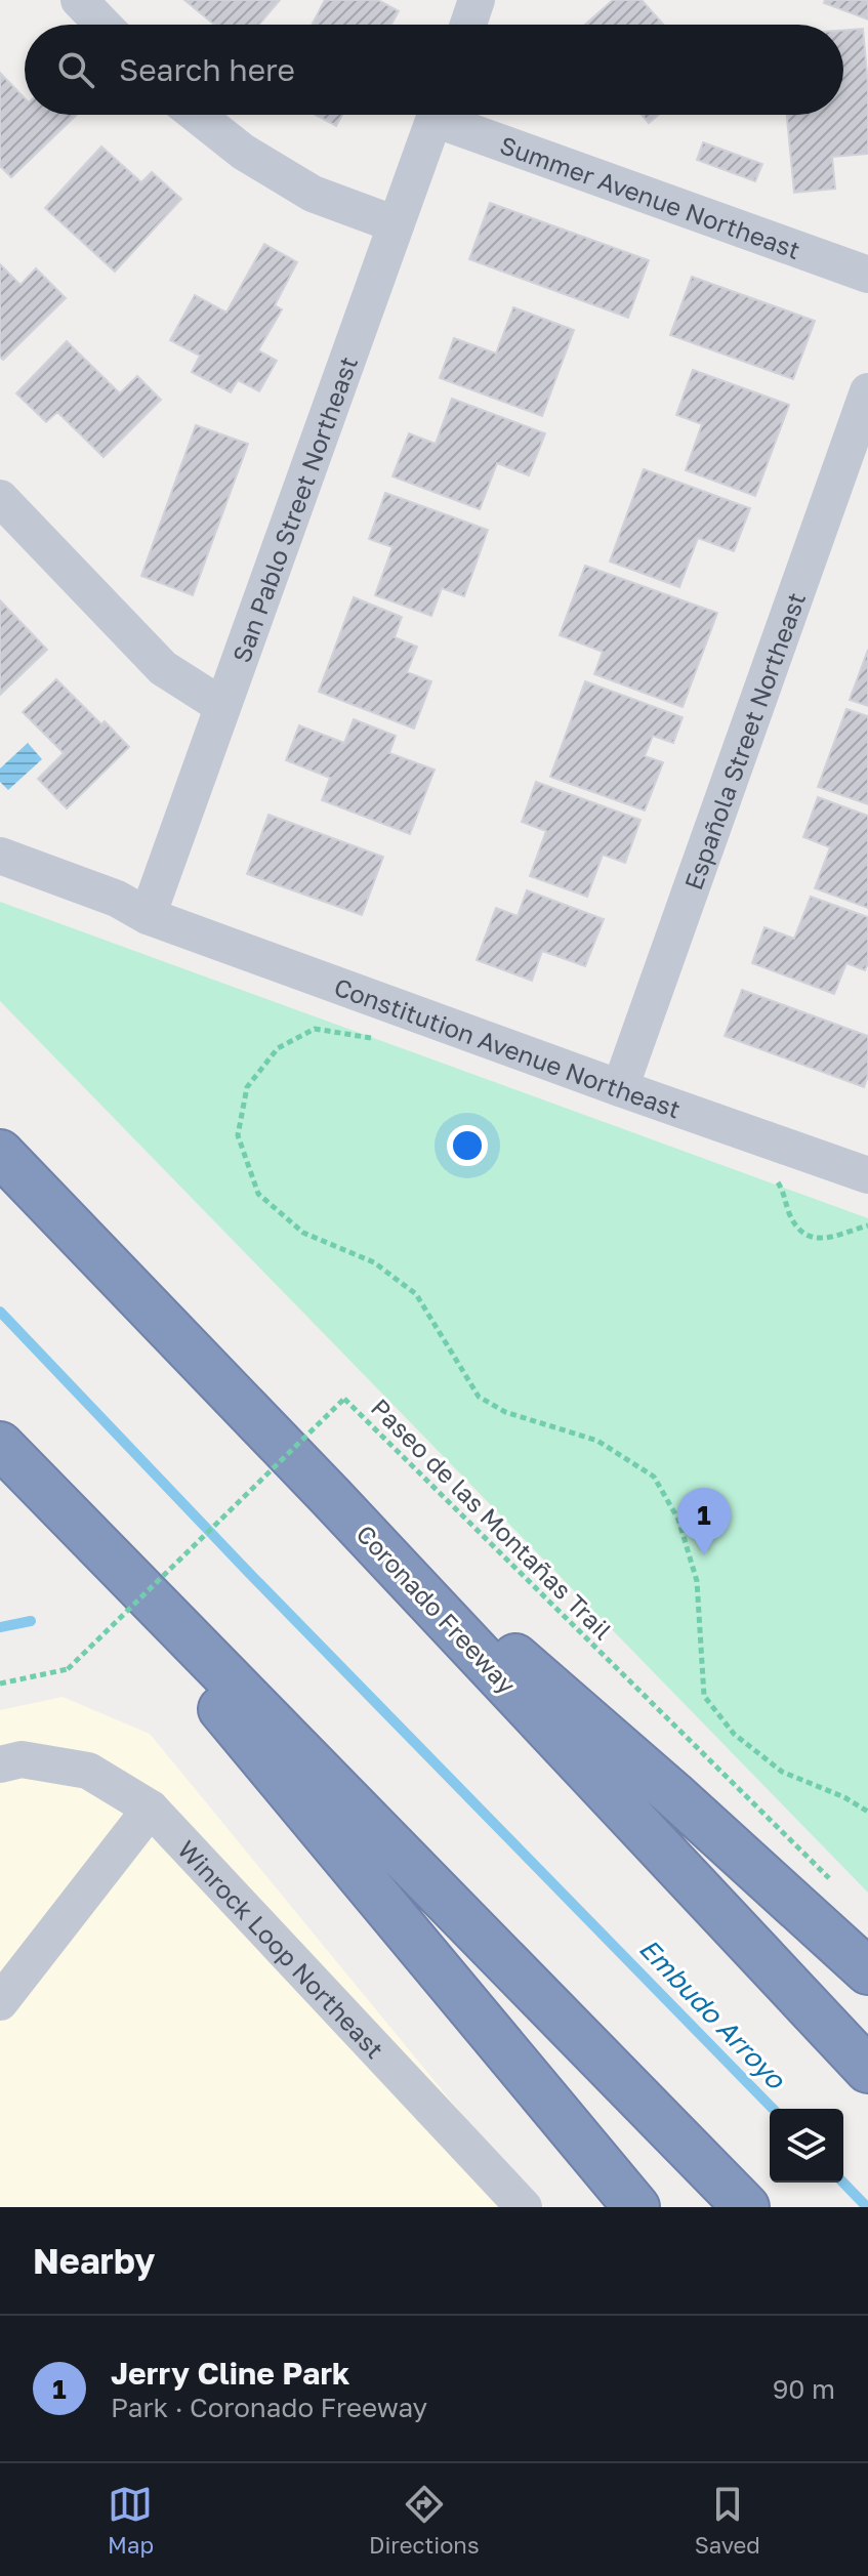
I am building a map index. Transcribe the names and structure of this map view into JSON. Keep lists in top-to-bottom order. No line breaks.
{"streets":{"highway":["Coronado Freeway"],"street":["Summer Avenue Northeast","San Pablo Street Northeast","Española Street Northeast","Constitution Avenue Northeast","Winrock Loop Northeast"],"path":["Paseo de las Montañas Trail"]},"crossings":[["San Pablo Street Northeast","Constitution Avenue Northeast"],["Española Street Northeast","Constitution Avenue Northeast"]],"water":["Embudo Arroyo"],"page":{"search":"Search here","pins":"1","heading":"Nearby","list":[{"mark":"1","name":"Jerry Cline Park","note":"Park · Coronado Freeway","value":"90 m"}],"nav":["Map","Directions","Saved"]}}
